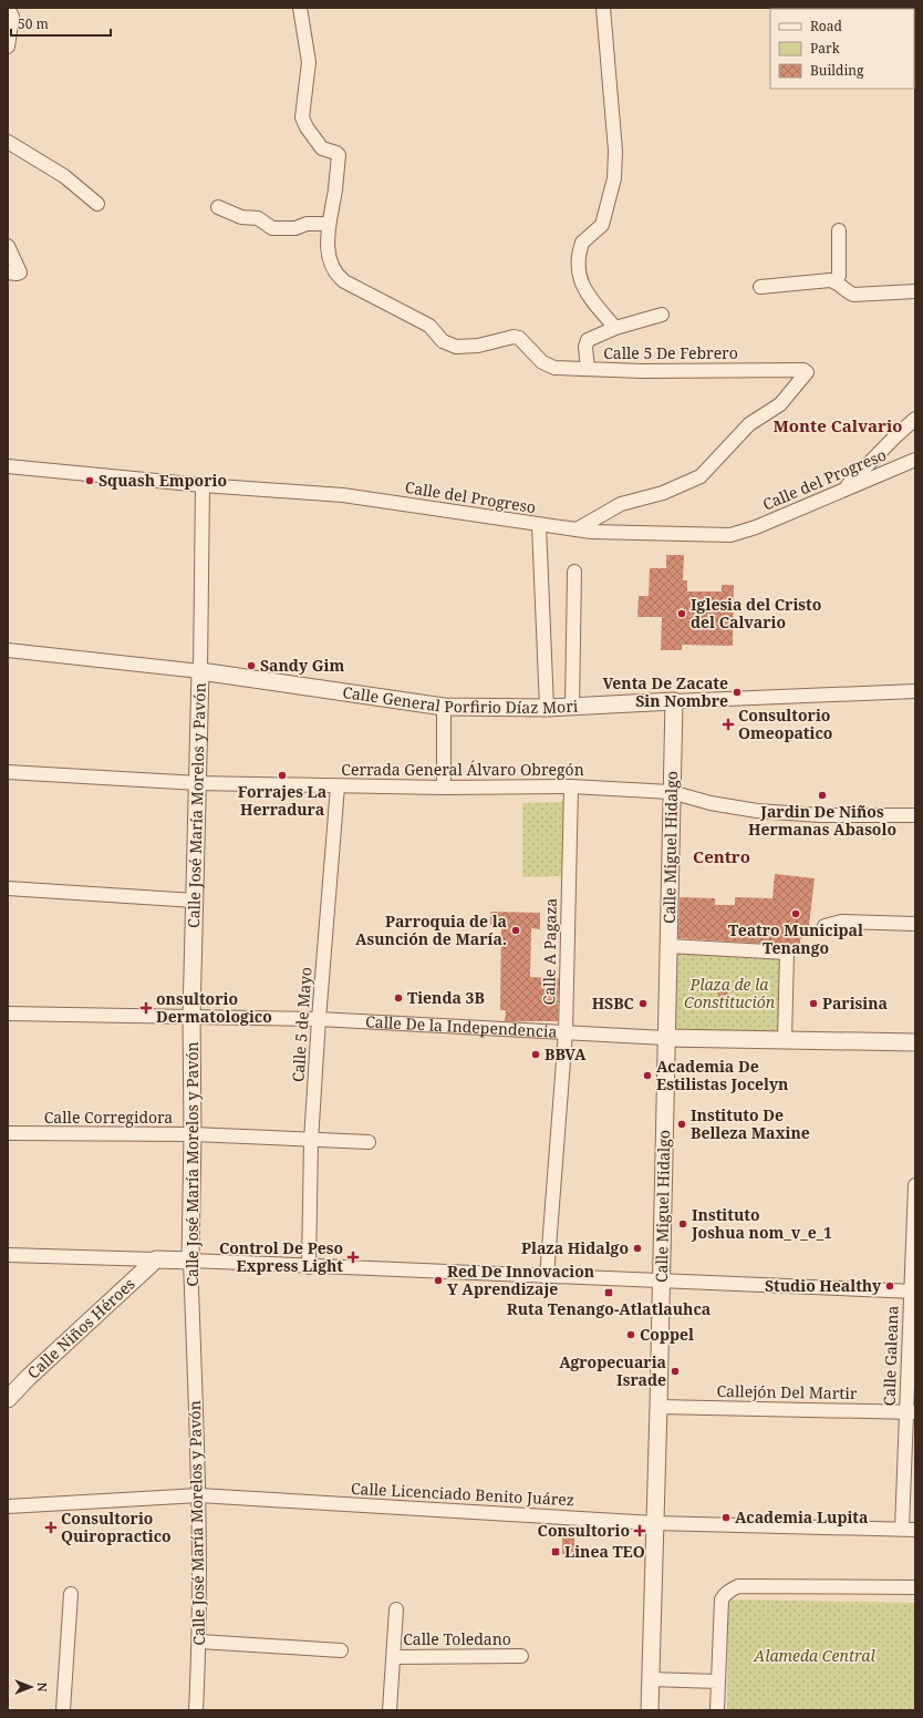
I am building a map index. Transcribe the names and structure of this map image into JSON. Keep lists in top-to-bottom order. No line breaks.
{"streets":{"street":["Calle 5 De Febrero","Calle del Progreso","Calle General Porfirio Díaz Mori","Cerrada General Álvaro Obregón","Calle José María Morelos y Pavón","Calle Miguel Hidalgo","Calle A Pagaza","Calle 5 de Mayo","Calle De la Independencia","Calle Corregidora","Calle Niños Héroes","Calle Galeana","Callejón Del Martir","Calle Licenciado Benito Juárez","Calle Toledano"]},"crossings":[["Calle 5 De Febrero","Calle del Progreso"],["Calle del Progreso","Calle José María Morelos y Pavón"],["Calle General Porfirio Díaz Mori","Calle José María Morelos y Pavón"],["Calle General Porfirio Díaz Mori","Calle Miguel Hidalgo"],["Cerrada General Álvaro Obregón","Calle José María Morelos y Pavón"],["Cerrada General Álvaro Obregón","Calle Miguel Hidalgo"],["Cerrada General Álvaro Obregón","Calle A Pagaza"],["Cerrada General Álvaro Obregón","Calle 5 de Mayo"],["Calle José María Morelos y Pavón","Calle De la Independencia"],["Calle José María Morelos y Pavón","Calle Corregidora"],["Calle José María Morelos y Pavón","Calle Licenciado Benito Juárez"],["Calle Miguel Hidalgo","Calle De la Independencia"],["Calle Miguel Hidalgo","Callejón Del Martir"],["Calle Miguel Hidalgo","Calle Licenciado Benito Juárez"],["Calle A Pagaza","Calle De la Independencia"],["Calle 5 de Mayo","Calle De la Independencia"],["Calle 5 de Mayo","Calle Corregidora"],["Calle Galeana","Callejón Del Martir"],["Calle Galeana","Calle Licenciado Benito Juárez"]],"districts":["Monte Calvario","Centro"],"parks":["Plaza de la Constitución","Alameda Central"],"places":{"other":["Squash Emporio","Iglesia del Cristo del Calvario","Sandy Gim","Venta De Zacate Sin Nombre","Forrajes La Herradura","Jardin De Niños Hermanas Abasolo","Teatro Municipal Tenango","Parroquia de la Asunción de María.","Tienda 3B","HSBC","Parisina","BBVA","Academia De Estilistas Jocelyn","Instituto De Belleza Maxine","Instituto Joshua nom_v_e_1","Plaza Hidalgo","Red De Innovacion Y Aprendizaje","Studio Healthy","Coppel","Agropecuaria Israde","Academia Lupita"],"health":["Consultorio Omeopatico","onsultorio Dermatologico","Control De Peso Express Light","Consultorio Quiropractico","Consultorio"],"transit":["Ruta Tenango-Atlatlauhca","Linea TEO"]},"legend":["Road","Park","Building"],"scale_bar":"50 m","north":"right"}
